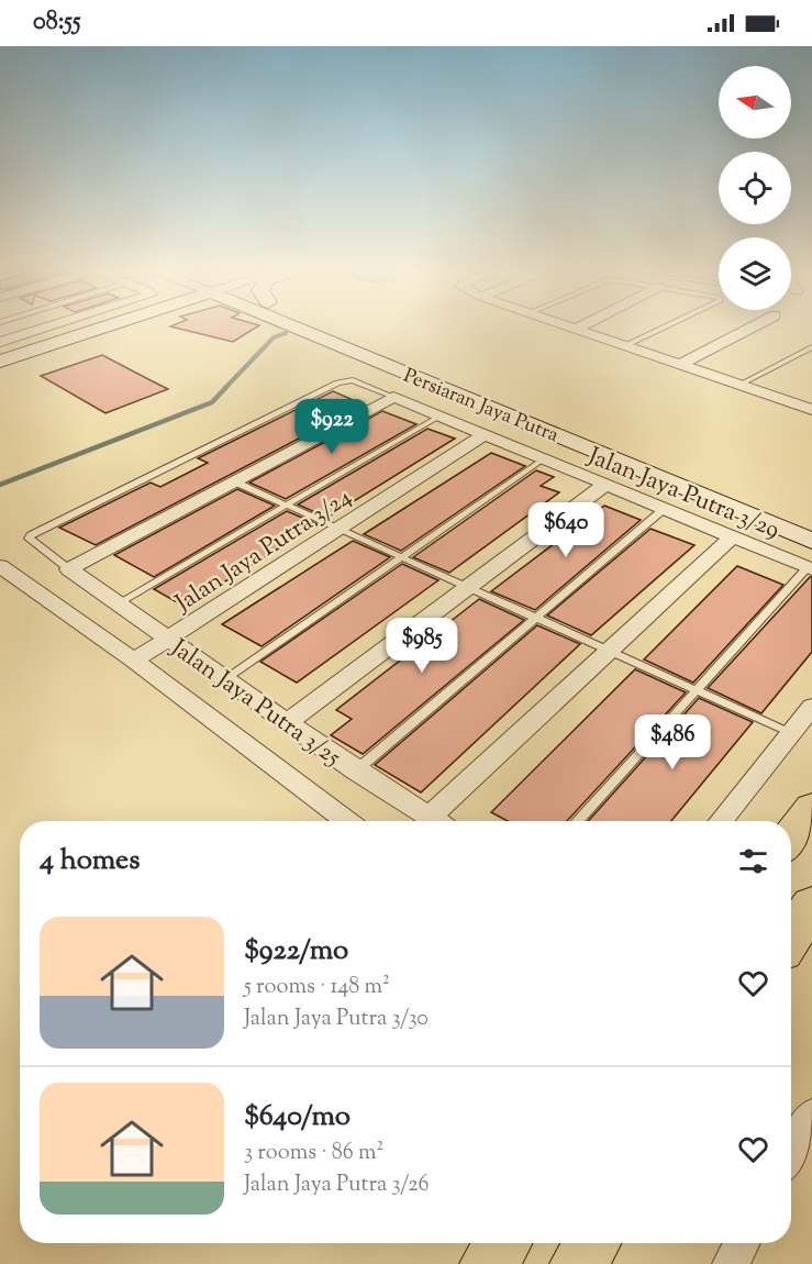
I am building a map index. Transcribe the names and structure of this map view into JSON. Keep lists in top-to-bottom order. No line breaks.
{"streets":{"street":["Persiaran Jaya Putra","Jalan Jaya Putra 3/29","Jalan Jaya Putra 3/24","Jalan Jaya Putra 3/25"]},"crossings":[["Jalan Jaya Putra 3/29","Jalan Jaya Putra 3/24"],["Jalan Jaya Putra 3/24","Jalan Jaya Putra 3/25"]],"north":"left","page":{"status":"08:55","price":["$922","$640","$985","$486"],"heading":"4 homes","list":[{"name":"$922/mo","note":"5 rooms · 148 m² · Jalan Jaya Putra 3/30"},{"name":"$640/mo","note":"3 rooms · 86 m² · Jalan Jaya Putra 3/26"}]}}
